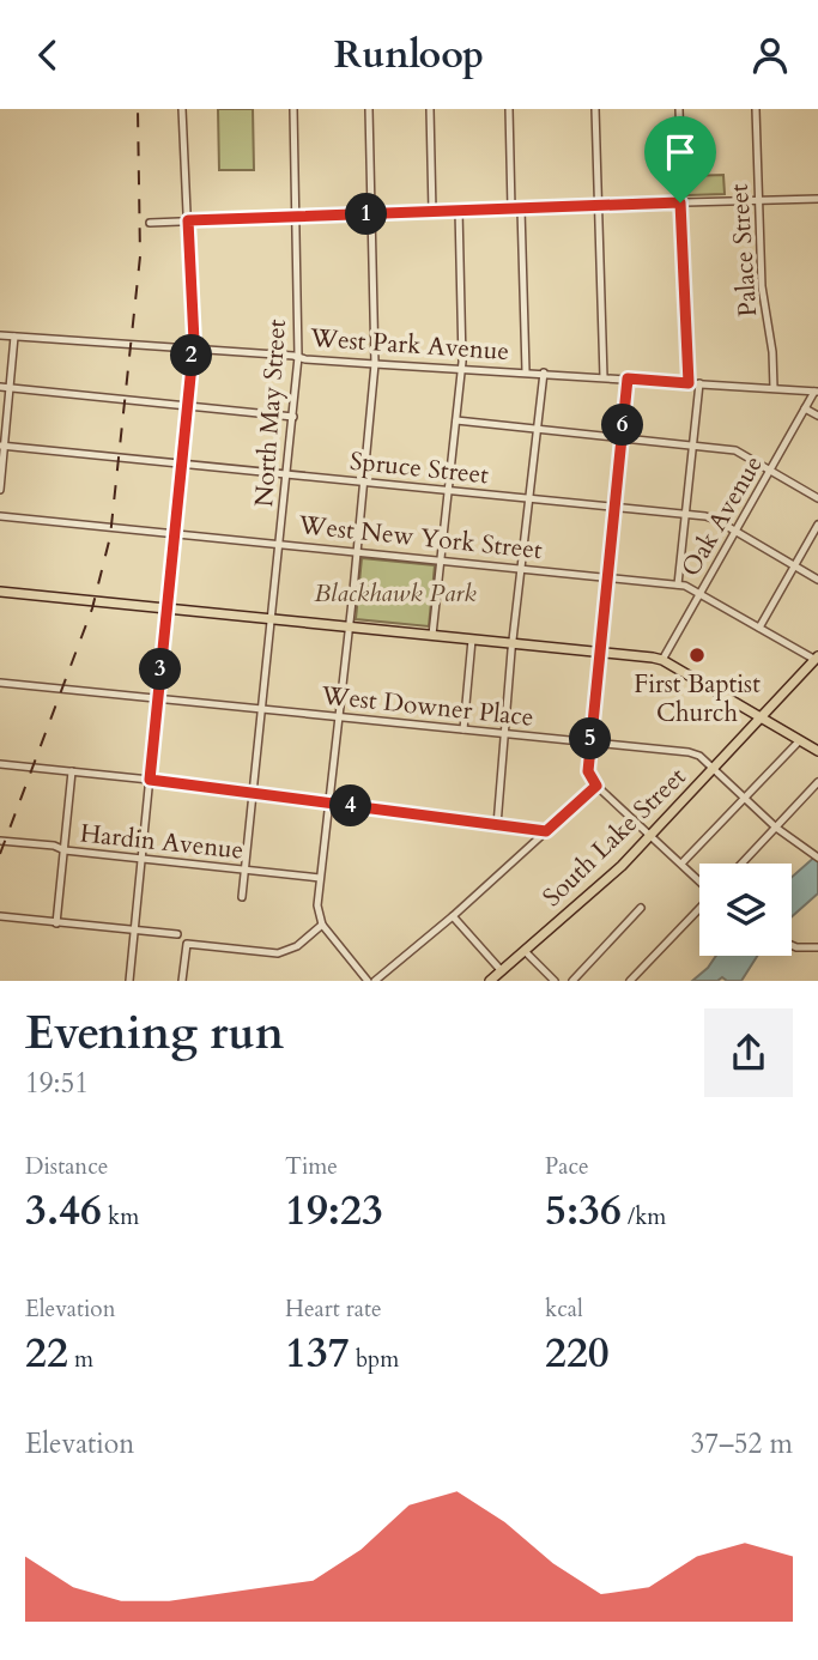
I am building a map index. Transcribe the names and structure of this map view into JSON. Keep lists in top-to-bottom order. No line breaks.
{"streets":{"main road":["South Lake Street"],"street":["Palace Street","West Park Avenue","North May Street","Spruce Street","Oak Avenue","West New York Street","West Downer Place","Hardin Avenue"]},"crossings":[["Palace Street","West Park Avenue"],["West Park Avenue","North May Street"],["West Park Avenue","Oak Avenue"],["North May Street","Spruce Street"],["North May Street","West New York Street"],["North May Street","West Downer Place"],["North May Street","Hardin Avenue"],["Spruce Street","Oak Avenue"],["Oak Avenue","West New York Street"],["West New York Street","South Lake Street"],["West Downer Place","South Lake Street"]],"parks":["Blackhawk Park"],"places":["First Baptist Church"],"page":{"header":"Runloop","pins":["1","2","6","3","5","4"],"heading":["Evening run","19:51"],"stats":[["Distance","3.46 km"],["Time","19:23"],["Pace","5:36 /km"],["Elevation","22 m"],["Heart rate","137 bpm"],["kcal","220"]],"chart":["Elevation","37–52 m"]}}
